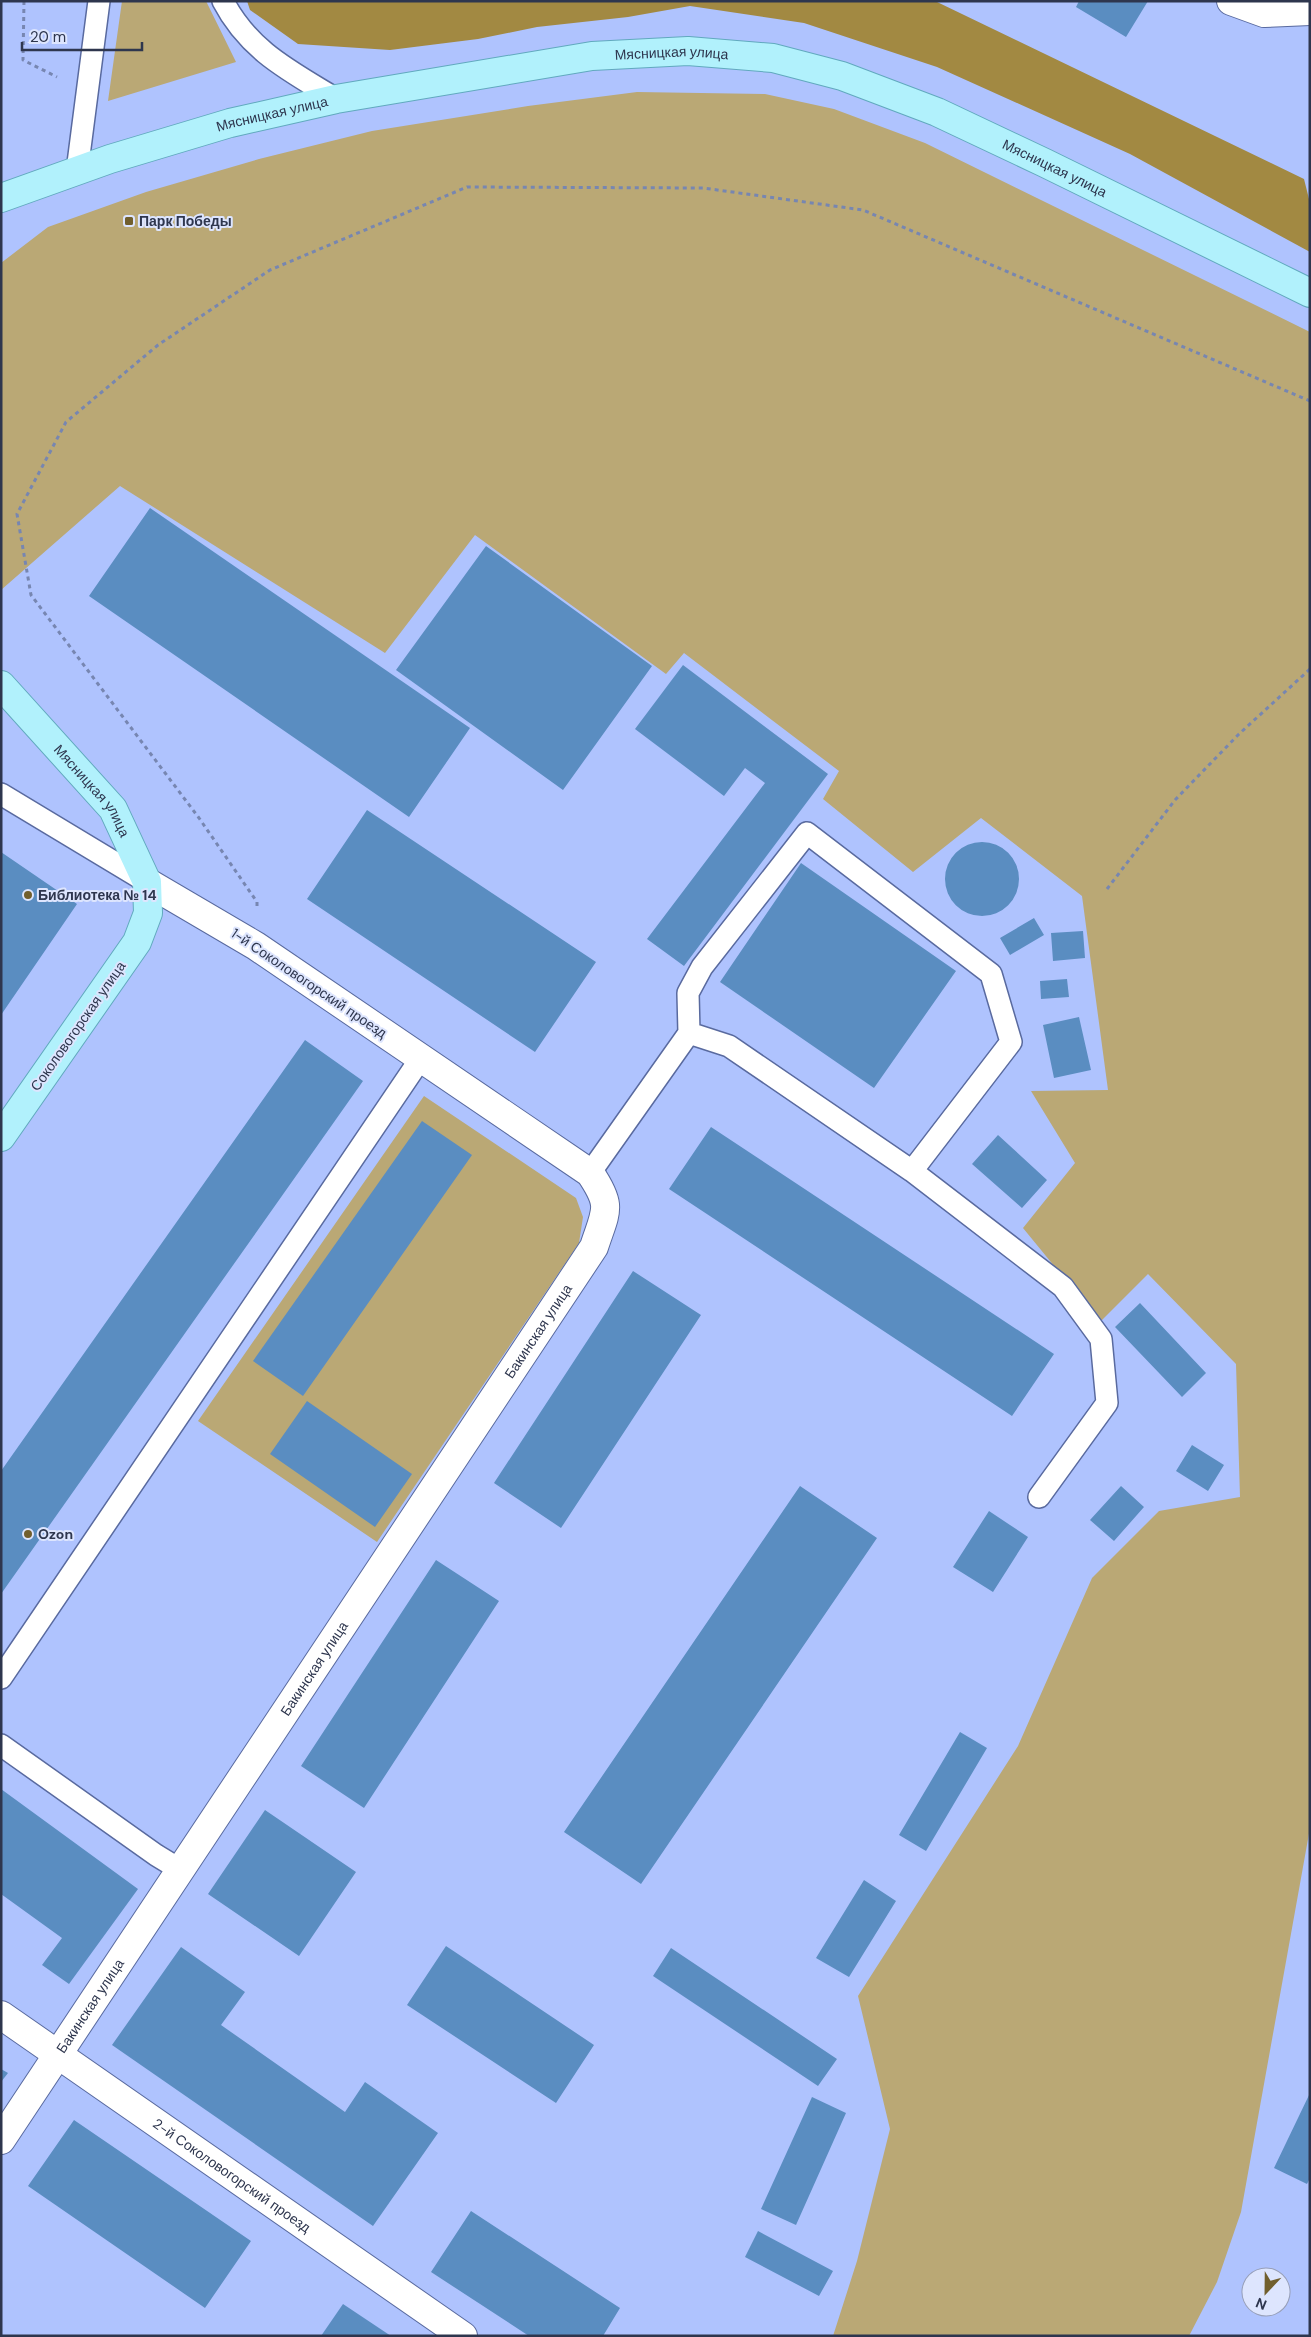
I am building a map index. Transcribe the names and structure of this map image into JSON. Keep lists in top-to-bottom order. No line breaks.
{"streets":{"main road":["Мясницкая улица","Соколовогорская улица"],"street":["1-й Соколовогорский проезд","Бакинская улица","2-й Соколовогорский проезд"]},"crossings":[["Мясницкая улица","1-й Соколовогорский проезд"],["Мясницкая улица","Соколовогорская улица"],["1-й Соколовогорский проезд","Бакинская улица"],["Бакинская улица","2-й Соколовогорский проезд"]],"places":{"transit":["Парк Победы"],"other":["Библиотека № 14","Ozon"]},"scale_bar":"20 m","north":"bottom"}
